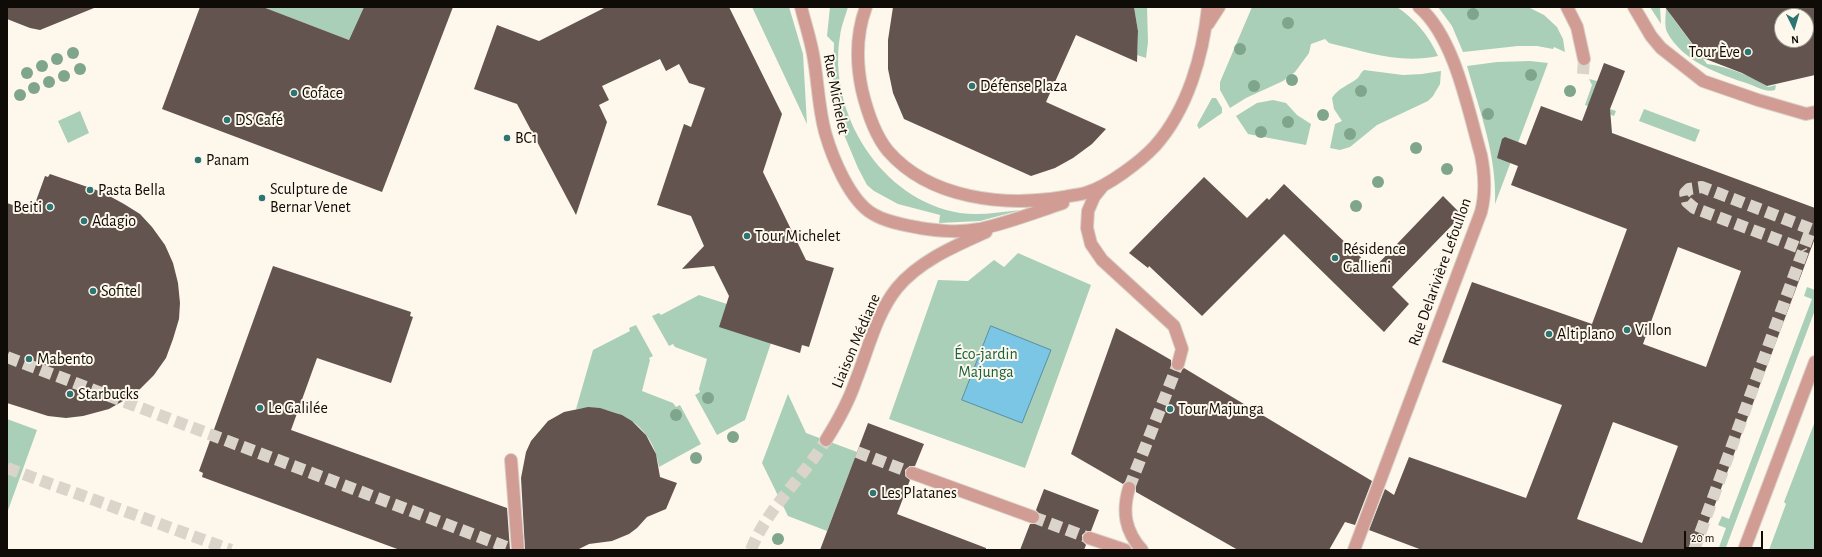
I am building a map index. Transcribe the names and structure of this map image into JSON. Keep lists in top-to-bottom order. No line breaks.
{"streets":{"street":["Rue Michelet","Rue Delarivière Lefoullon","Liaison Médiane"]},"crossings":[["Rue Michelet","Liaison Médiane"]],"parks":["Éco-jardin Majunga"],"places":["Tour Ève","Défense Plaza","Coface","DS Café","BC1","Panam","Pasta Bella","Sculpture de Bernar Venet","Beiti","Adagio","Tour Michelet","Résidence Gallieni","Sofitel","Villon","Altiplano","Mabento","Starbucks","Le Galilée","Tour Majunga","Les Platanes"],"scale_bar":"20 m","north":"bottom"}
